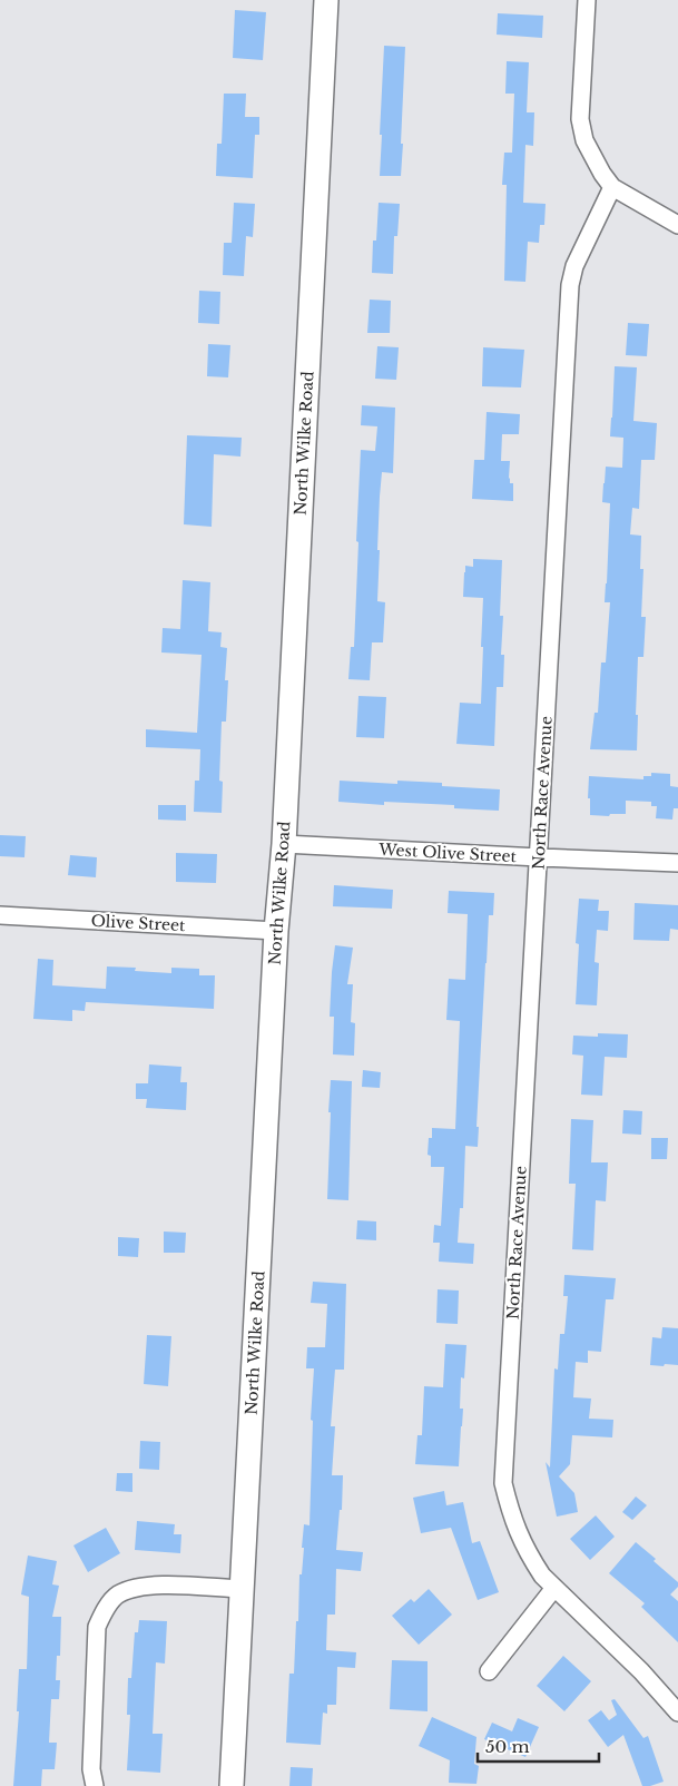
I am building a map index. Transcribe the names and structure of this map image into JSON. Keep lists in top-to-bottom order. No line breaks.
{"streets":{"street":["North Wilke Road","North Race Avenue","West Olive Street","Olive Street"]},"crossings":[["North Wilke Road","West Olive Street"],["North Wilke Road","Olive Street"],["North Race Avenue","West Olive Street"]],"scale_bar":"50 m"}
